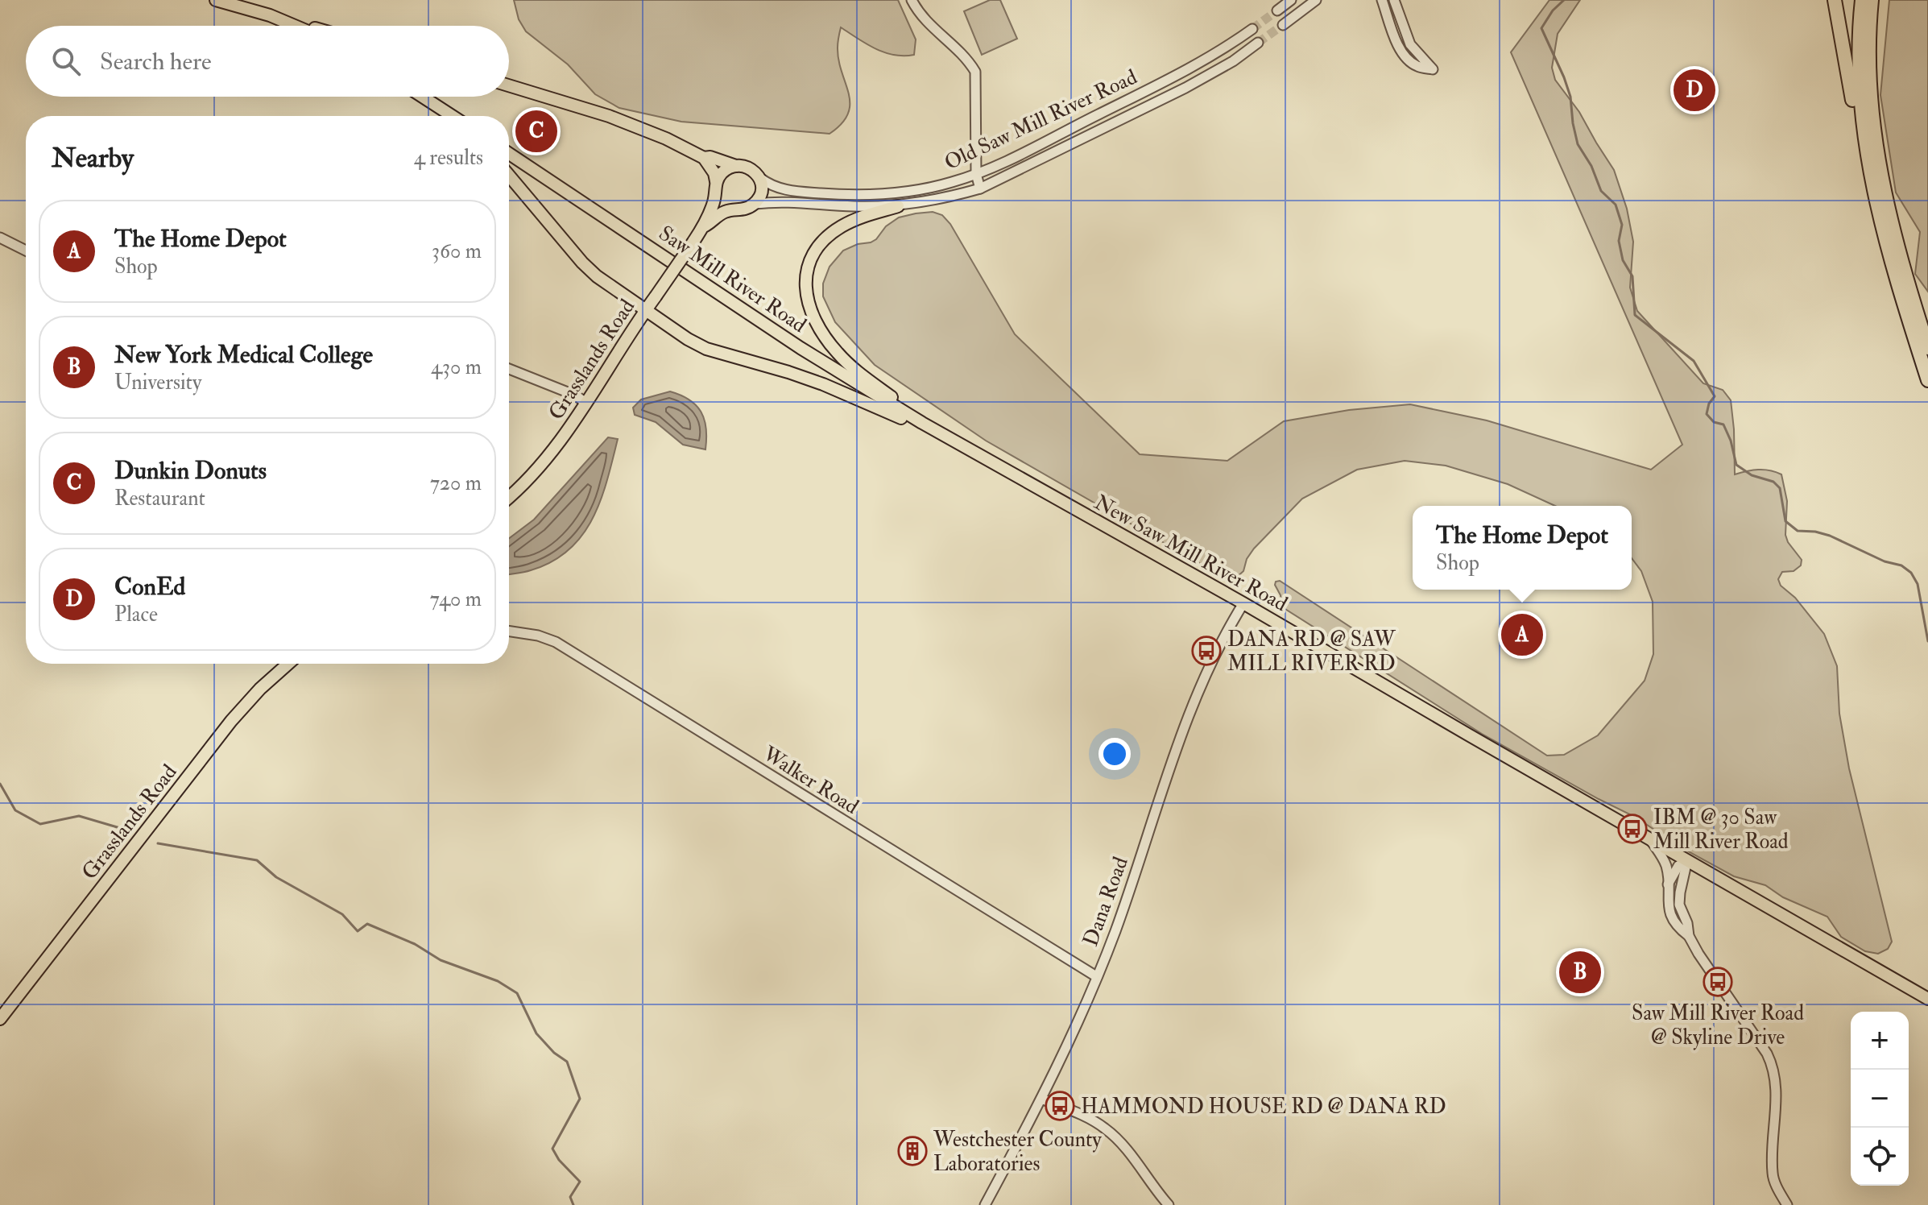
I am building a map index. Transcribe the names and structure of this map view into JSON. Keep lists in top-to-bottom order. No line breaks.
{"streets":{"main road":["Old Saw Mill River Road","Saw Mill River Road","Grasslands Road","New Saw Mill River Road"],"street":["Walker Road","Dana Road"]},"crossings":[["Old Saw Mill River Road","Grasslands Road"],["Saw Mill River Road","New Saw Mill River Road"],["New Saw Mill River Road","Dana Road"],["Walker Road","Dana Road"]],"places":{"bus stop":["DANA RD @ SAW MILL RIVER RD","IBM @ 30 Saw Mill River Road","Saw Mill River Road @ Skyline Drive","HAMMOND HOUSE RD @ DANA RD"],"building":["Westchester County Laboratories"]},"page":{"search":"Search here","pins":["D","C","A","B"],"heading":["Nearby","4 results"],"list":[{"mark":"A","name":"The Home Depot","note":"Shop","value":"360 m"},{"mark":"B","name":"New York Medical College","note":"University","value":"430 m"},{"mark":"C","name":"Dunkin Donuts","note":"Restaurant","value":"720 m"},{"mark":"D","name":"ConEd","note":"Place","value":"740 m"}],"popup":["The Home Depot","Shop"],"map_buttons":["+","−"]}}
